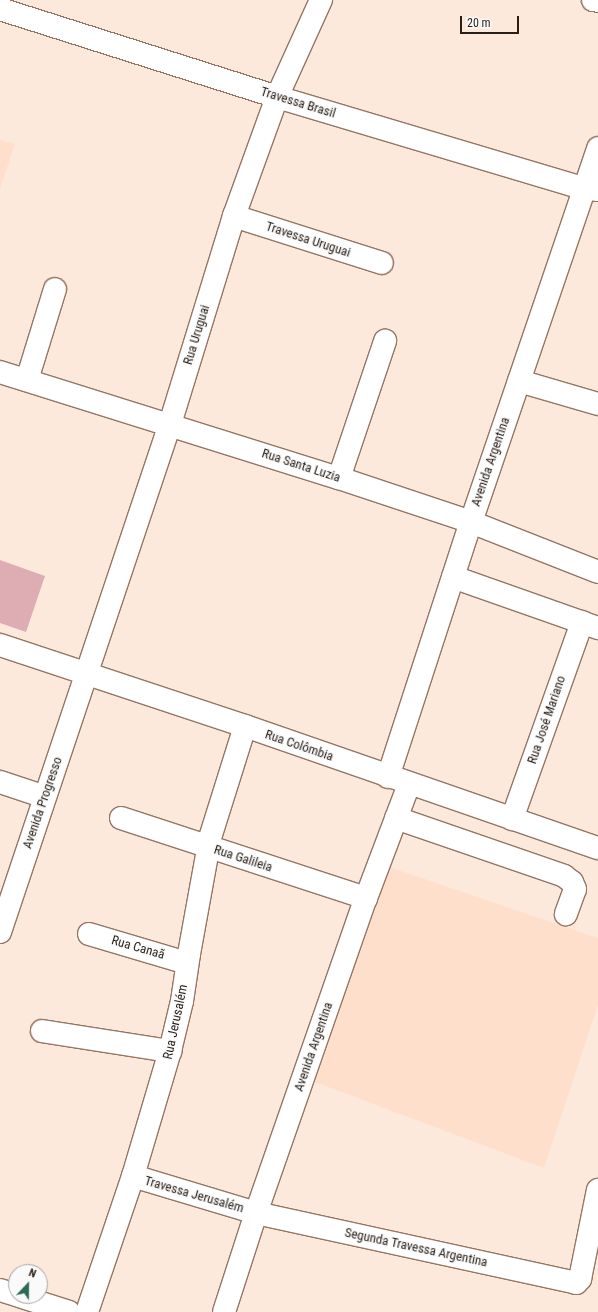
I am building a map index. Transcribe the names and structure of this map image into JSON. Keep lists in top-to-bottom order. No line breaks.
{"streets":{"street":["Travessa Brasil","Travessa Uruguai","Rua Uruguai","Avenida Argentina","Rua Santa Luzia","Rua José Mariano","Rua Colômbia","Avenida Progresso","Rua Galileia","Rua Canaã","Rua Jerusalém","Travessa Jerusalém","Segunda Travessa Argentina"]},"crossings":[["Travessa Brasil","Rua Uruguai"],["Travessa Brasil","Avenida Argentina"],["Travessa Uruguai","Rua Uruguai"],["Rua Uruguai","Rua Santa Luzia"],["Rua Uruguai","Rua Colômbia"],["Rua Uruguai","Avenida Progresso"],["Avenida Argentina","Rua Santa Luzia"],["Avenida Argentina","Rua Colômbia"],["Avenida Argentina","Rua Galileia"],["Avenida Argentina","Travessa Jerusalém"],["Avenida Argentina","Segunda Travessa Argentina"],["Rua José Mariano","Rua Colômbia"],["Rua Colômbia","Avenida Progresso"],["Rua Colômbia","Rua Jerusalém"],["Rua Galileia","Rua Jerusalém"],["Rua Canaã","Rua Jerusalém"],["Rua Jerusalém","Travessa Jerusalém"],["Travessa Jerusalém","Segunda Travessa Argentina"]],"scale_bar":"20 m","north":"top"}
